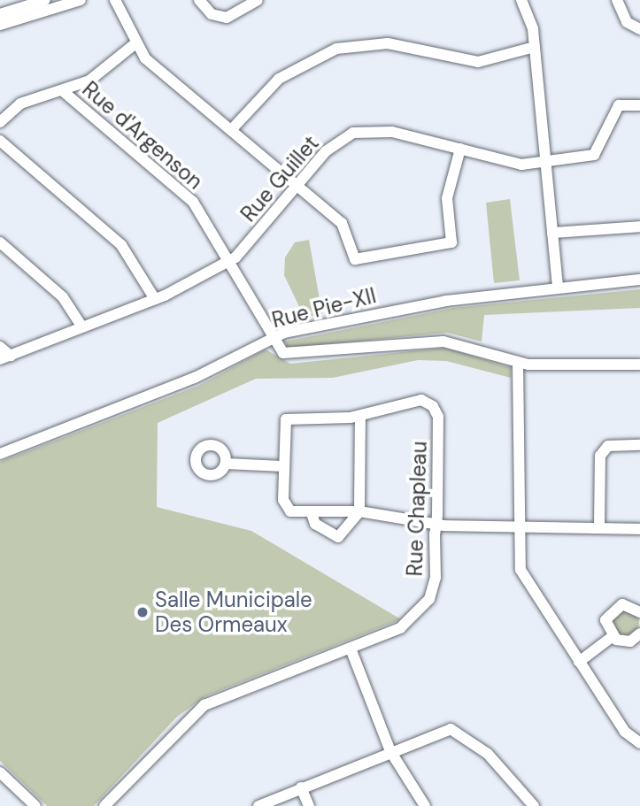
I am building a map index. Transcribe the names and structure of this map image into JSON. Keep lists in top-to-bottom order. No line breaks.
{"streets":{"street":["Rue d'Argenson","Rue Guillet","Rue Pie-XII","Rue Chapleau"]},"crossings":[["Rue d'Argenson","Rue Guillet"],["Rue d'Argenson","Rue Pie-XII"]],"places":["Salle Municipale Des Ormeaux"]}
